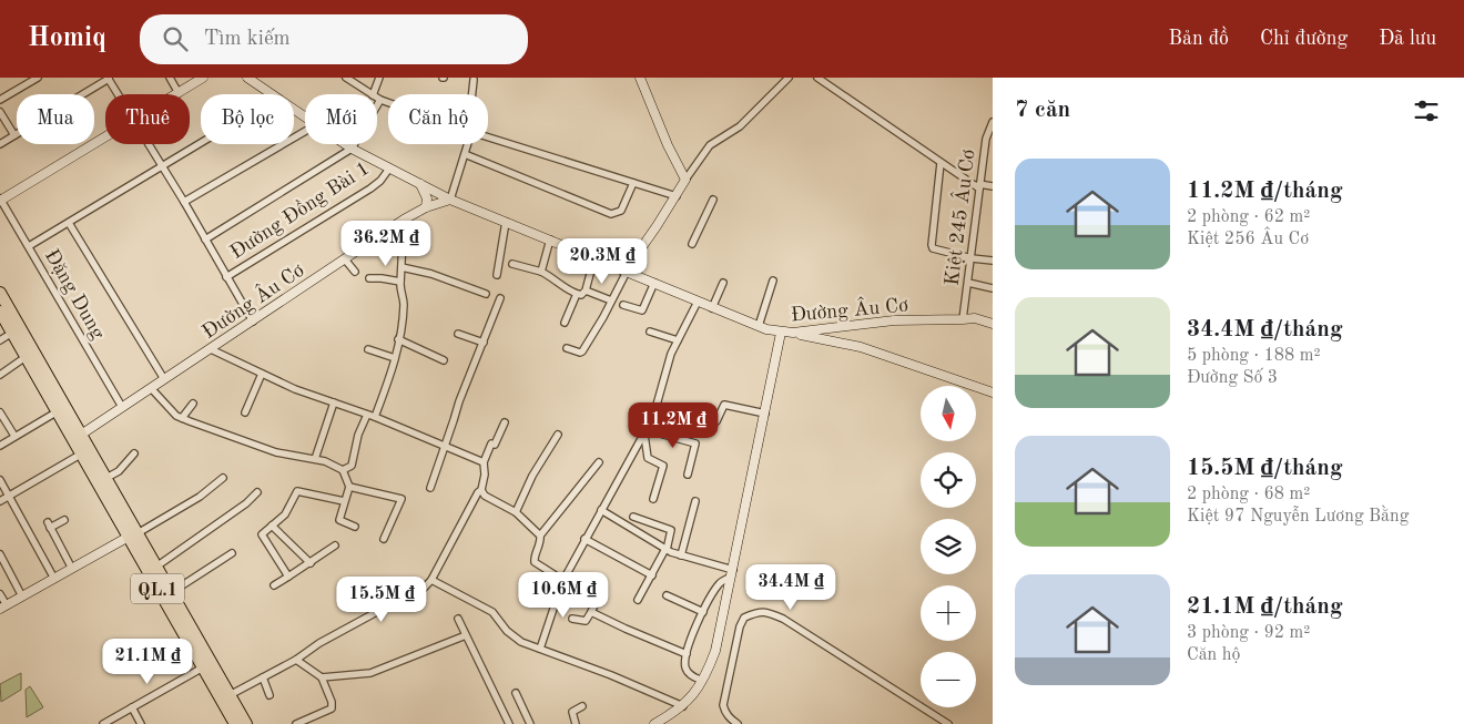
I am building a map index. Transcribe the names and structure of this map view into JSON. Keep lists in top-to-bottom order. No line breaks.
{"streets":{"highway":["QL.1"],"street":["Đường Đồng Bài 1","Kiệt 245 Âu Cơ","Đặng Dung","Đường Âu Cơ"]},"crossings":[["Kiệt 245 Âu Cơ","Đường Âu Cơ"],["Đặng Dung","Đường Âu Cơ"],["Đường Âu Cơ","QL.1"]],"north":"bottom","page":{"header":"Homiq","search":"Tìm kiếm","nav":["Bản đồ","Chỉ đường","Đã lưu"],"heading":"7 căn","chip":["Mua","Thuê","Bộ lọc","Mới","Căn hộ"],"list":[{"name":"11.2M ₫/tháng","note":"2 phòng · 62 m² · Kiệt 256 Âu Cơ"},{"name":"34.4M ₫/tháng","note":"5 phòng · 188 m² · Đường Số 3"},{"name":"15.5M ₫/tháng","note":"2 phòng · 68 m² · Kiệt 97 Nguyễn Lương Bằng"},{"name":"21.1M ₫/tháng","note":"3 phòng · 92 m² · Căn hộ"}],"price":["36.2M ₫","20.3M ₫","11.2M ₫","34.4M ₫","10.6M ₫","15.5M ₫","21.1M ₫"],"map_buttons":["+","−"]}}
